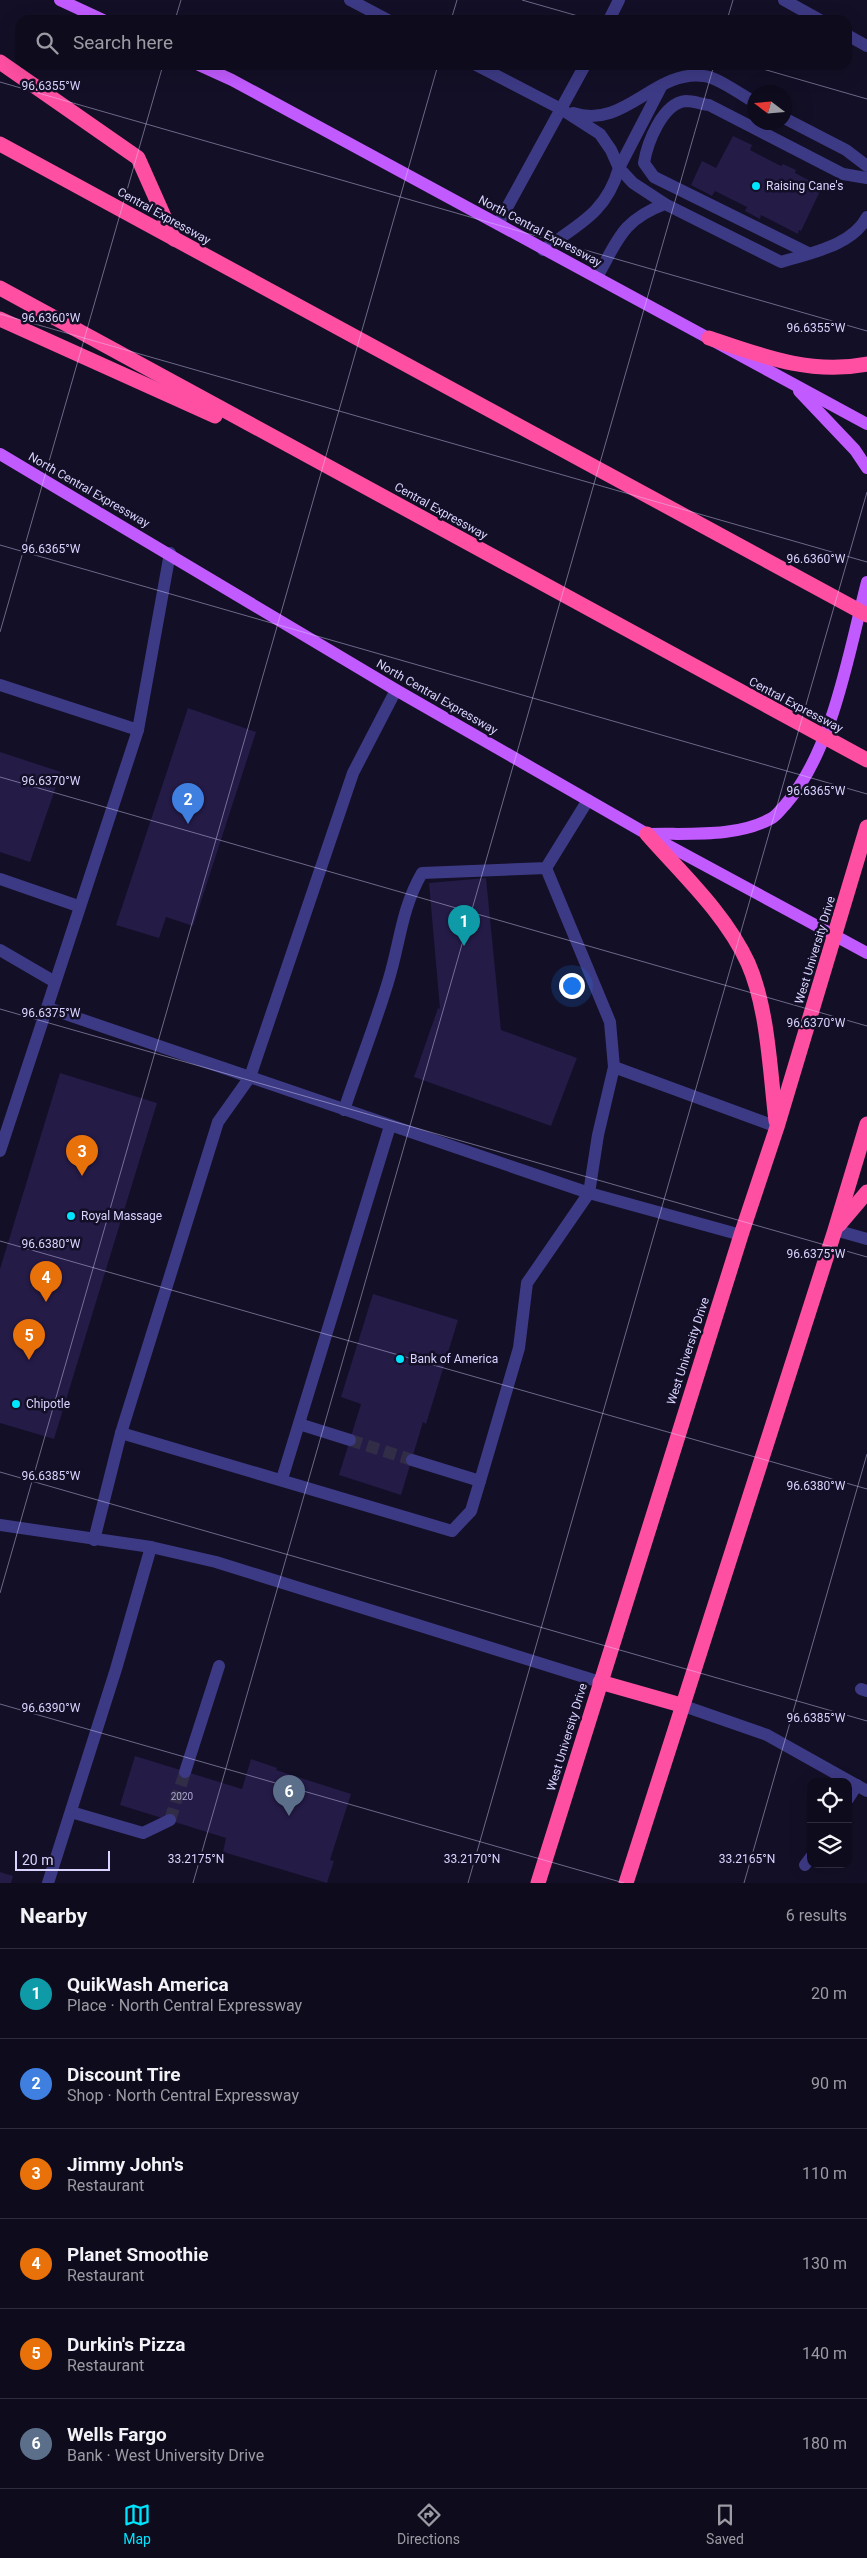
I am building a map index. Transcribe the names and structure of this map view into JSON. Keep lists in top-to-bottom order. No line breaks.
{"streets":{"highway":["Central Expressway","West University Drive"],"main road":["North Central Expressway"]},"crossings":[["North Central Expressway","West University Drive"]],"places":["Raising Cane's","Royal Massage","Bank of America","Chipotle"],"house_numbers":["2020"],"scale_bar":"20 m","north":"left","page":{"search":"Search here","pins":["2","1","3","4","5","6"],"scale":"20 m","heading":["Nearby","6 results"],"list":[{"mark":"1","name":"QuikWash America","note":"Place · North Central Expressway","value":"20 m"},{"mark":"2","name":"Discount Tire","note":"Shop · North Central Expressway","value":"90 m"},{"mark":"3","name":"Jimmy John's","note":"Restaurant","value":"110 m"},{"mark":"4","name":"Planet Smoothie","note":"Restaurant","value":"130 m"},{"mark":"5","name":"Durkin's Pizza","note":"Restaurant","value":"140 m"},{"mark":"6","name":"Wells Fargo","note":"Bank · West University Drive","value":"180 m"}],"nav":["Map","Directions","Saved"]},"coordinates":["96.6355°W","96.6360°W","96.6365°W","96.6370°W","96.6375°W","96.6380°W","96.6385°W","96.6390°W","33.2175°N","33.2170°N","33.2165°N"]}
